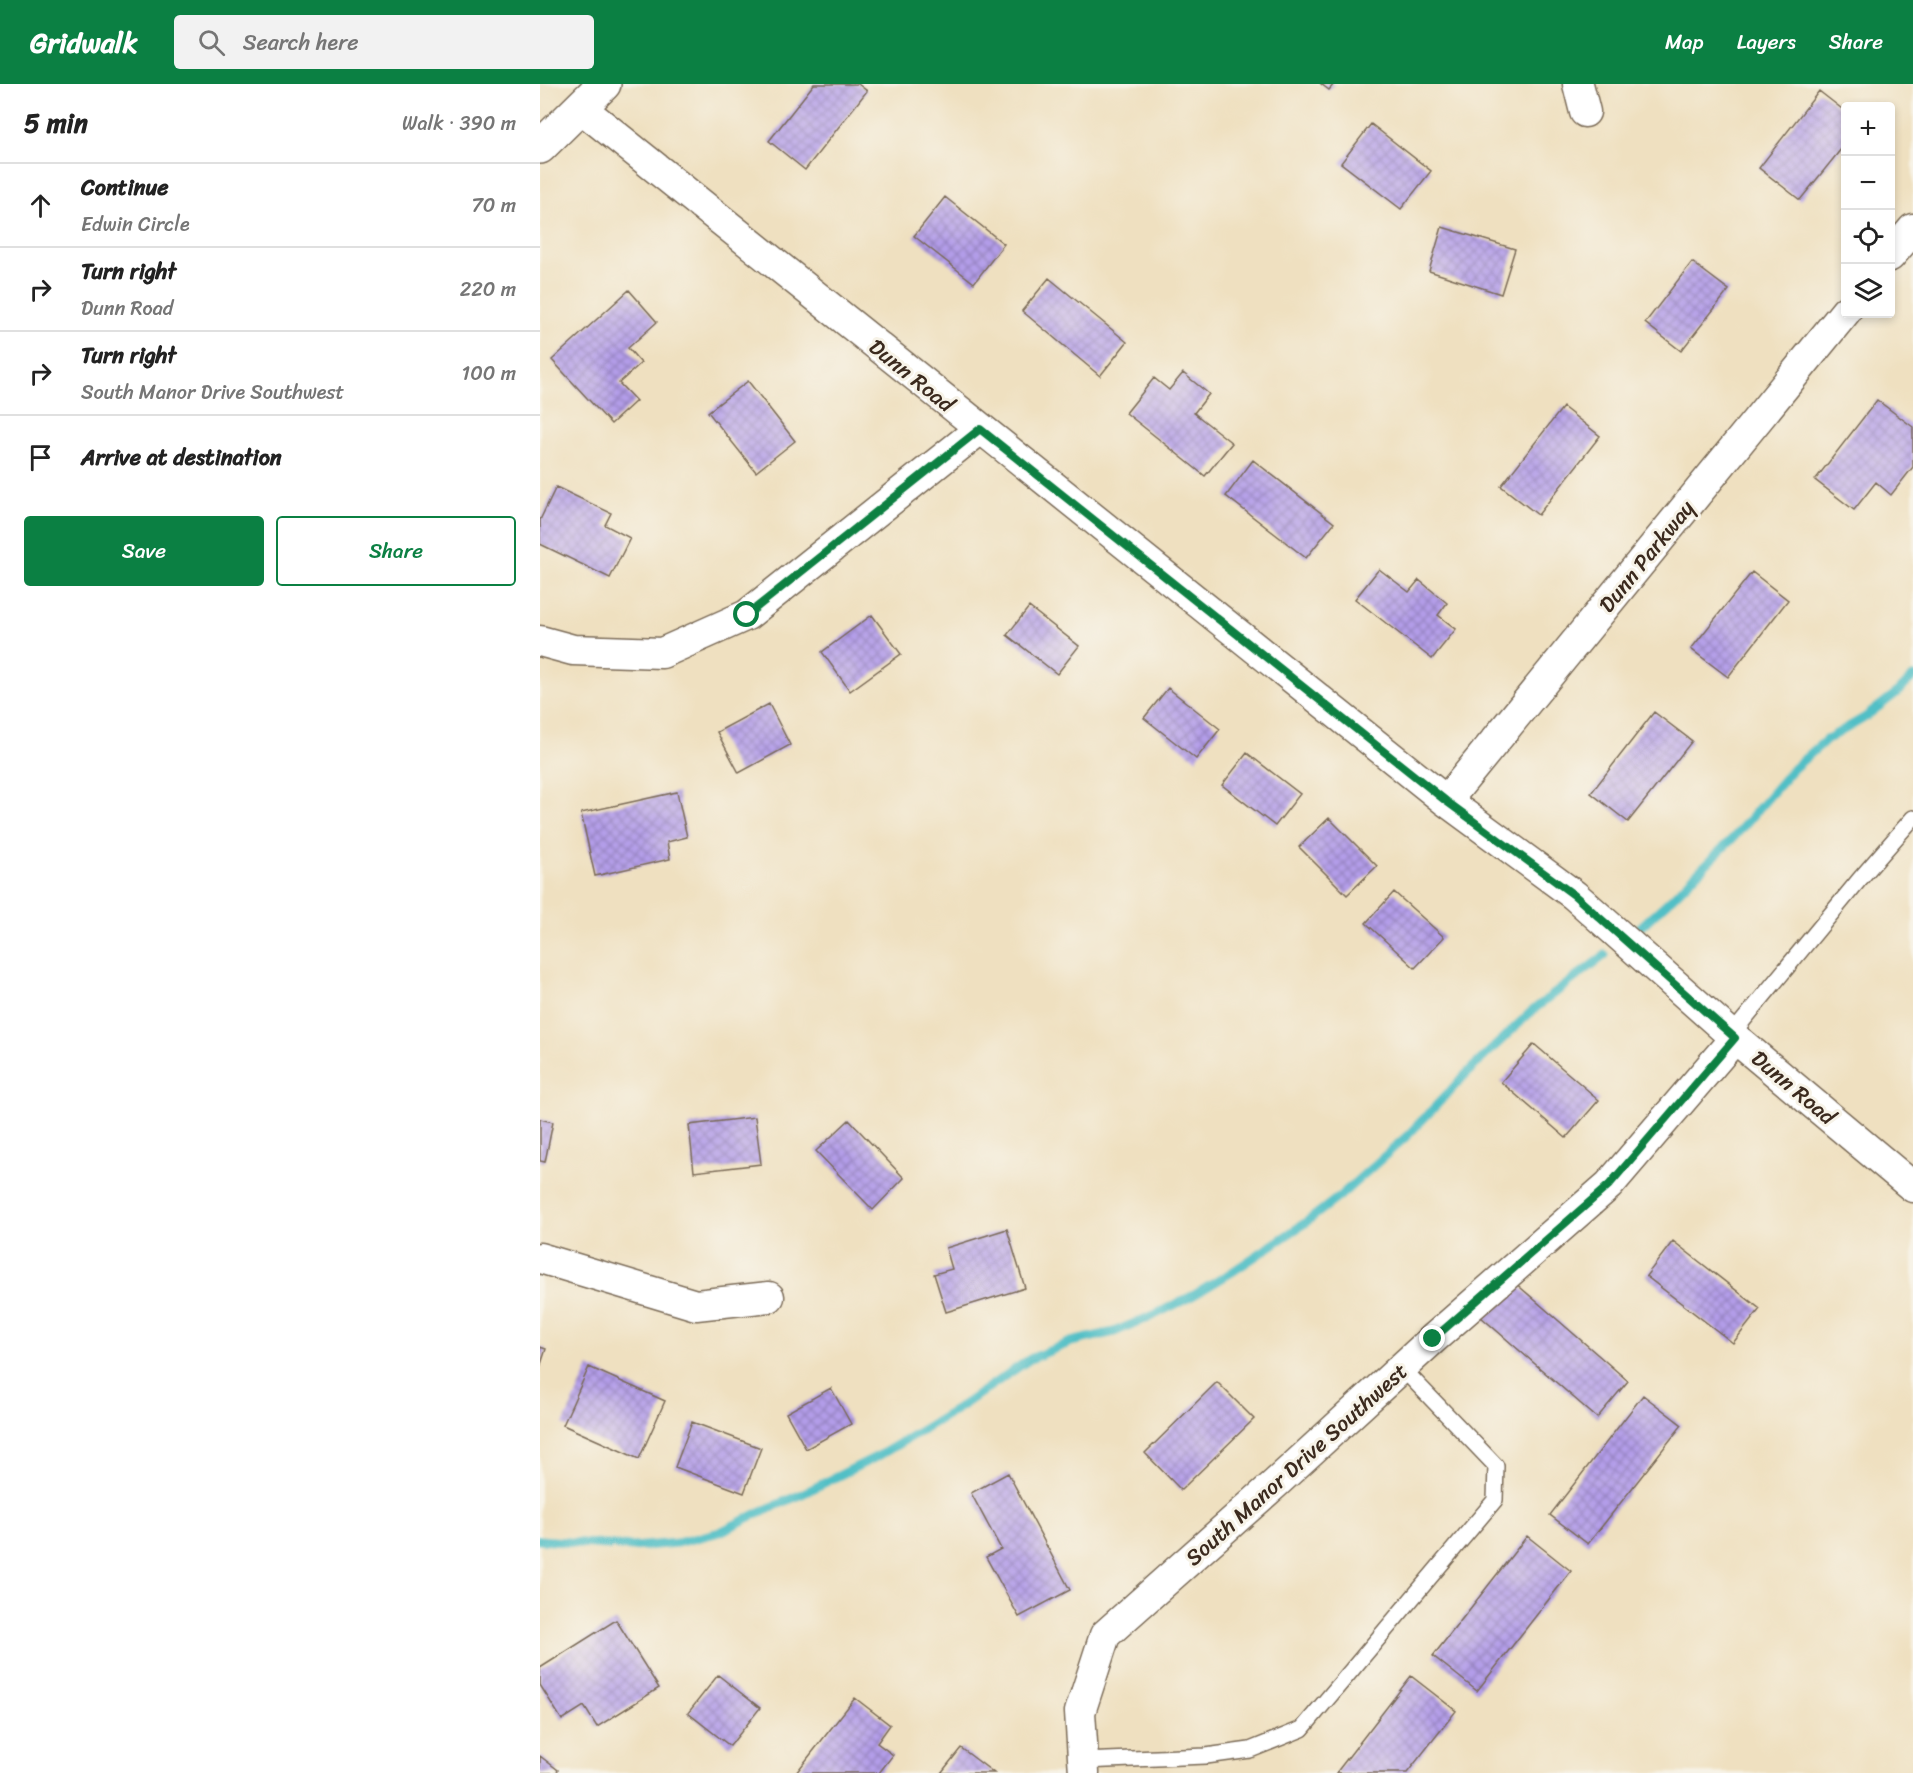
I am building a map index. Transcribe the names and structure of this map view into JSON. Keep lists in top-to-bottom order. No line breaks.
{"streets":{"street":["Dunn Road","Dunn Parkway","South Manor Drive Southwest"]},"crossings":[["Dunn Road","Dunn Parkway"],["Dunn Road","South Manor Drive Southwest"]],"page":{"header":"Gridwalk","search":"Search here","nav":["Map","Layers","Share"],"heading":["5 min","Walk · 390 m"],"map_buttons":["+","−"],"list":[["Continue","Edwin Circle","70 m"],["Turn right","Dunn Road","220 m"],["Turn right","South Manor Drive Southwest","100 m"],"Arrive at destination"],"buttons":["Save","Share"]}}
